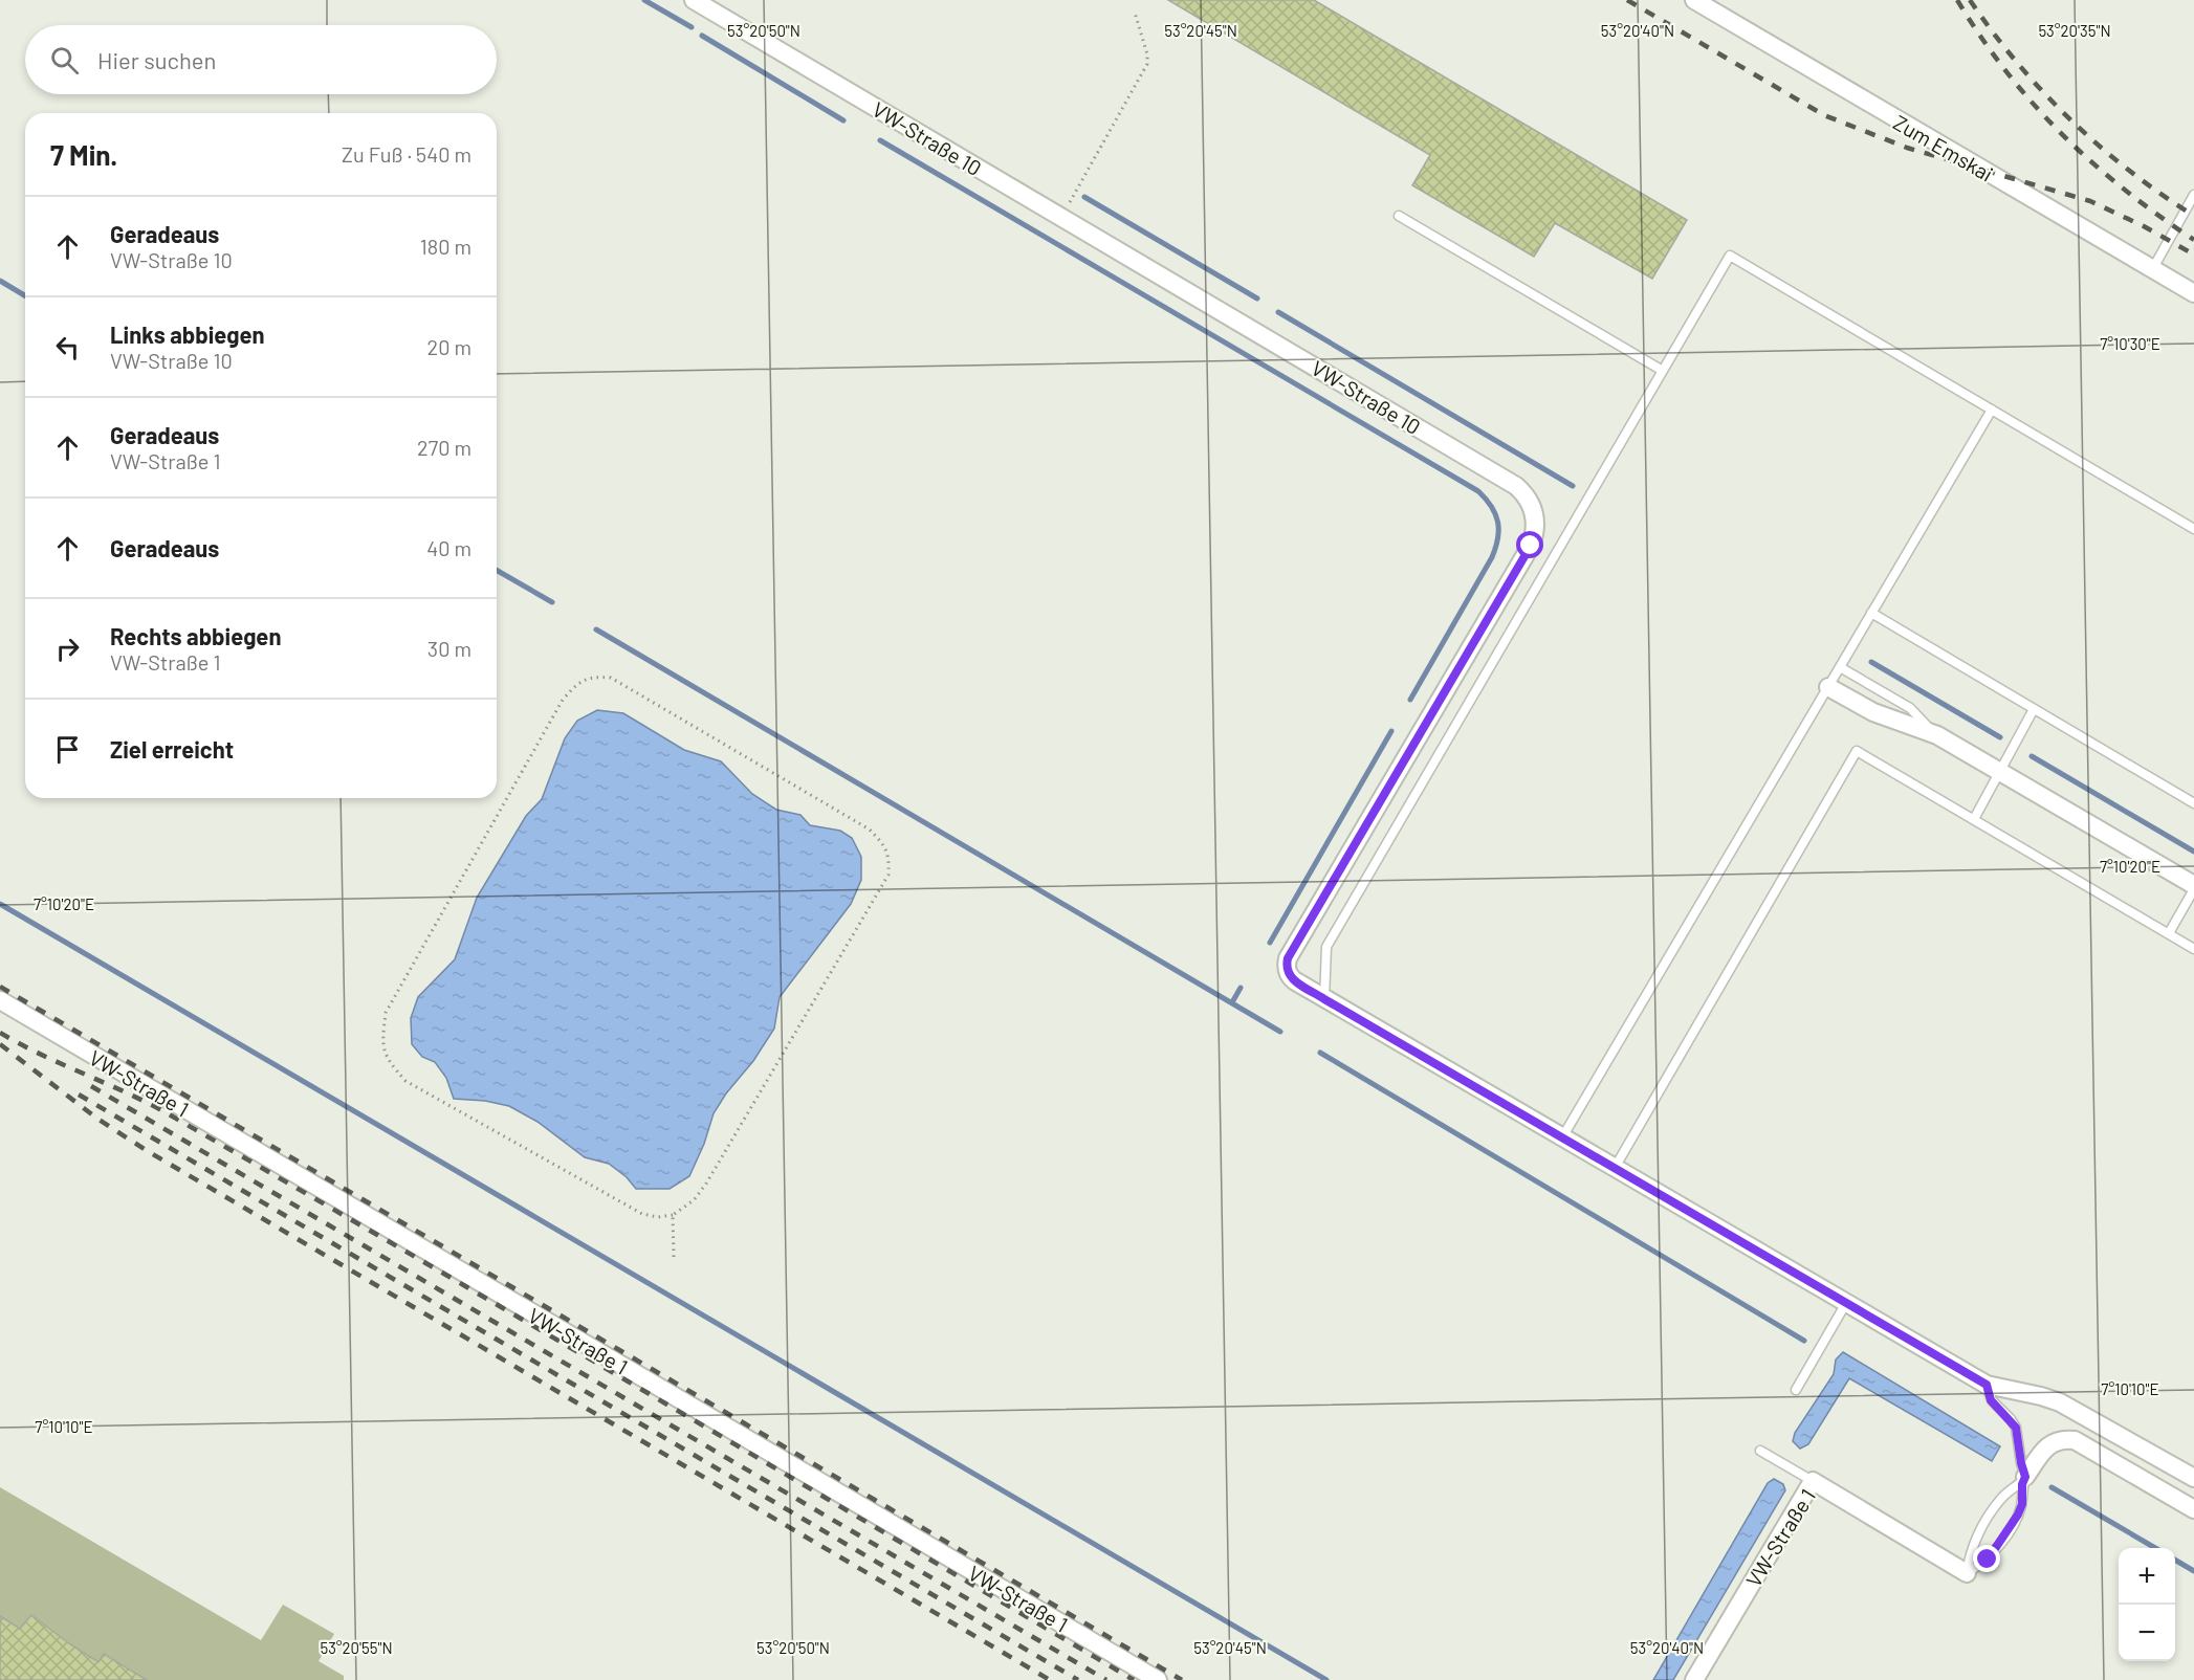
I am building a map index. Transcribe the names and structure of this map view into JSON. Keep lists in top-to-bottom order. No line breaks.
{"streets":{"street":["VW-Straße 10","Zum Emskai","VW-Straße 1"]},"page":{"search":"Hier suchen","heading":["7 Min.","Zu Fuß · 540 m"],"list":[["Geradeaus","VW-Straße 10","180 m"],["Links abbiegen","VW-Straße 10","20 m"],["Geradeaus","VW-Straße 1","270 m"],["Geradeaus","40 m"],["Rechts abbiegen","VW-Straße 1","30 m"],"Ziel erreicht"],"map_buttons":["+","−"]},"coordinates":["53°20'50\"N","53°20'45\"N","53°20'40\"N","53°20'35\"N","7°10'30\"E","7°10'20\"E","7°10'10\"E","53°20'55\"N"]}
